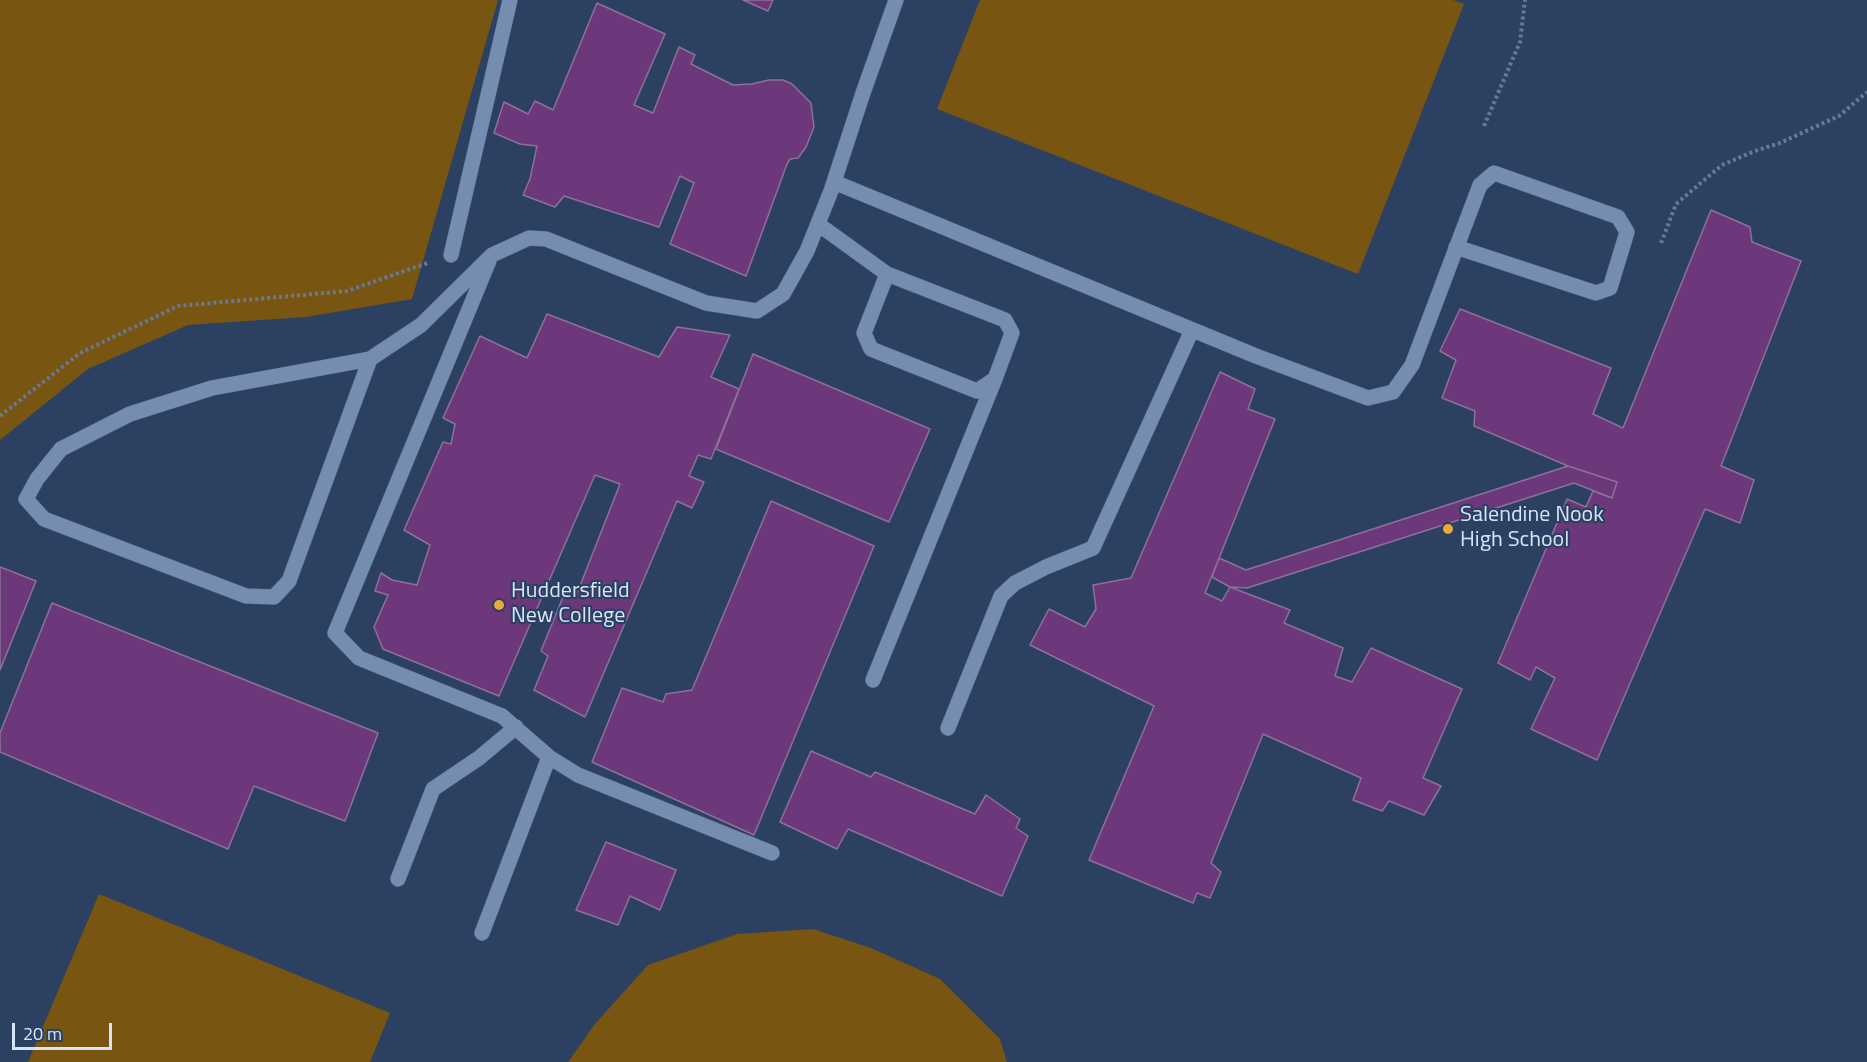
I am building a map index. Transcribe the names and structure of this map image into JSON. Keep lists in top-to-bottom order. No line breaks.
{"places":["Salendine Nook High School","Huddersfield New College"],"scale_bar":"20 m"}
